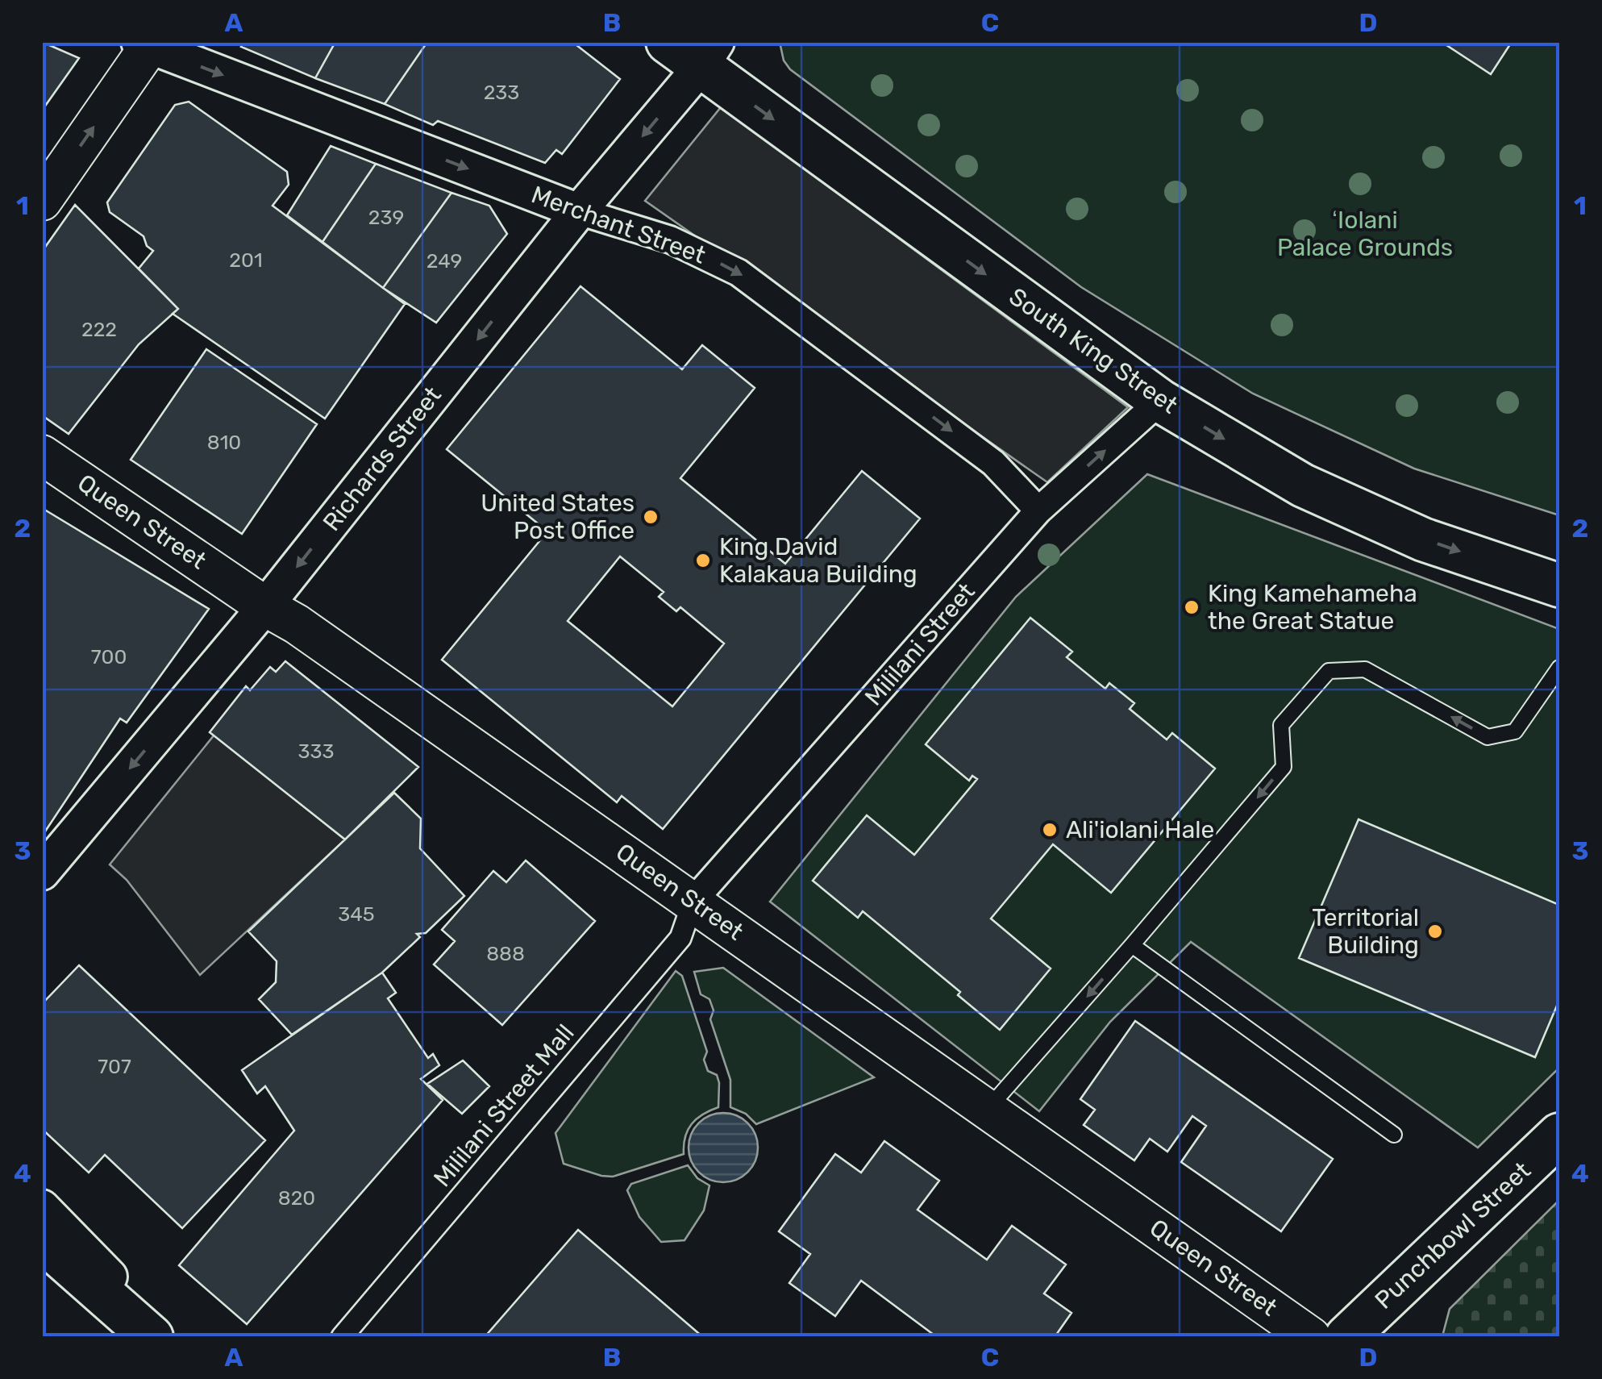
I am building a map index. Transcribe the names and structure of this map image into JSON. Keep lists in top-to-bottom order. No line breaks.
{"streets":{"main road":["South King Street","Queen Street","Punchbowl Street"],"street":["Merchant Street","Richards Street","Mililani Street","Mililani Street Mall"]},"crossings":[["Merchant Street","Richards Street"],["Merchant Street","Mililani Street"],["South King Street","Richards Street"],["South King Street","Mililani Street"],["Richards Street","Queen Street"],["Queen Street","Mililani Street"],["Queen Street","Mililani Street Mall"],["Mililani Street","Mililani Street Mall"]],"one_way":["Merchant Street","South King Street","Richards Street"],"parks":["ʻIolani Palace Grounds"],"places":["United States Post Office","King David Kalakaua Building","King Kamehameha the Great Statue","Ali'iolani Hale","Territorial Building"],"house_numbers":["233","239","201","249","222","810","700","333","345","888","707","820"],"grid":{"columns":["A","B","C","D"],"rows":["1","2","3","4"]}}
